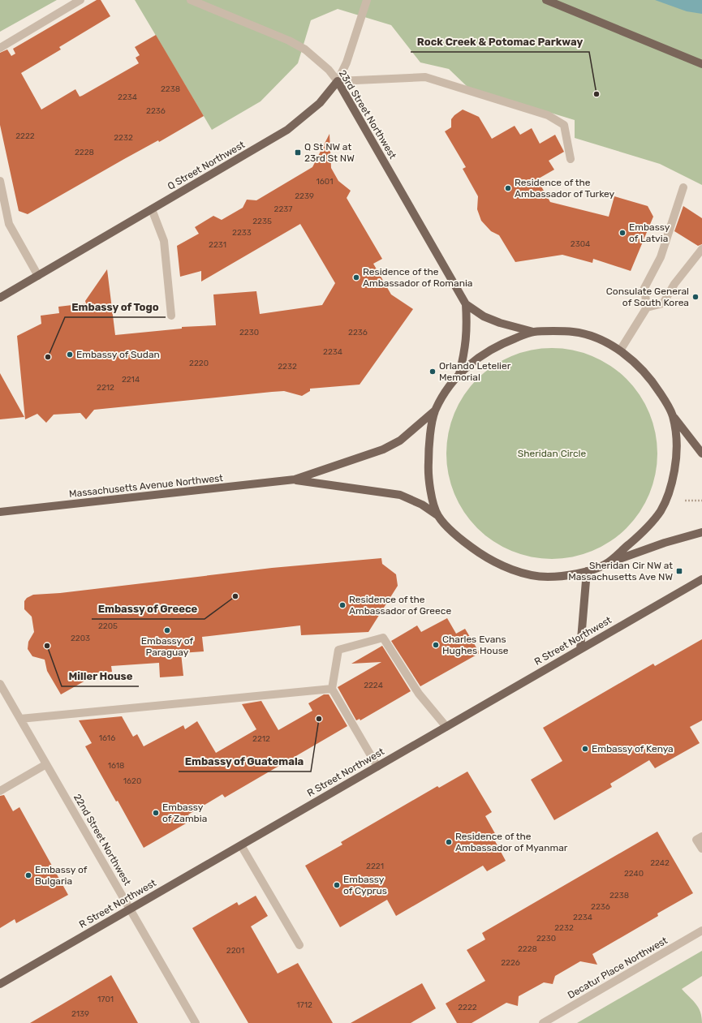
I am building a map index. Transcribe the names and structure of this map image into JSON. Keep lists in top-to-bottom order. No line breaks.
{"streets":{"main road":["23rd Street Northwest","Q Street Northwest","Massachusetts Avenue Northwest","R Street Northwest"],"street":["22nd Street Northwest","Decatur Place Northwest"]},"crossings":[["23rd Street Northwest","Q Street Northwest"],["R Street Northwest","22nd Street Northwest"]],"parks":["Sheridan Circle"],"places":{"other":["Rock Creek & Potomac Parkway","Residence of the Ambassador of Turkey","Embassy of Latvia","Residence of the Ambassador of Romania","Consulate General of South Korea","Embassy of Sudan","Embassy of Togo","Orlando Letelier Memorial","Embassy of Greece","Residence of the Ambassador of Greece","Embassy of Paraguay","Charles Evans Hughes House","Miller House","Embassy of Guatemala","Embassy of Kenya","Embassy of Zambia","Residence of the Ambassador of Myanmar","Embassy of Bulgaria","Embassy of Cyprus"],"transit":["Q St NW at 23rd St NW","Sheridan Cir NW at Massachusetts Ave NW"]},"house_numbers":["2238","2234","2236","2222","2232","2228","1601","2239","2237","2235","2233","2304","2231","2230","2236","2234","2220","2232","2214","2212","2205","2203","2224","1616","2212","1618","1620","2242","2221","2240","2238","2236","2234","2232","2230","2228","2201","2226","1701","1712","2222","2139"]}
